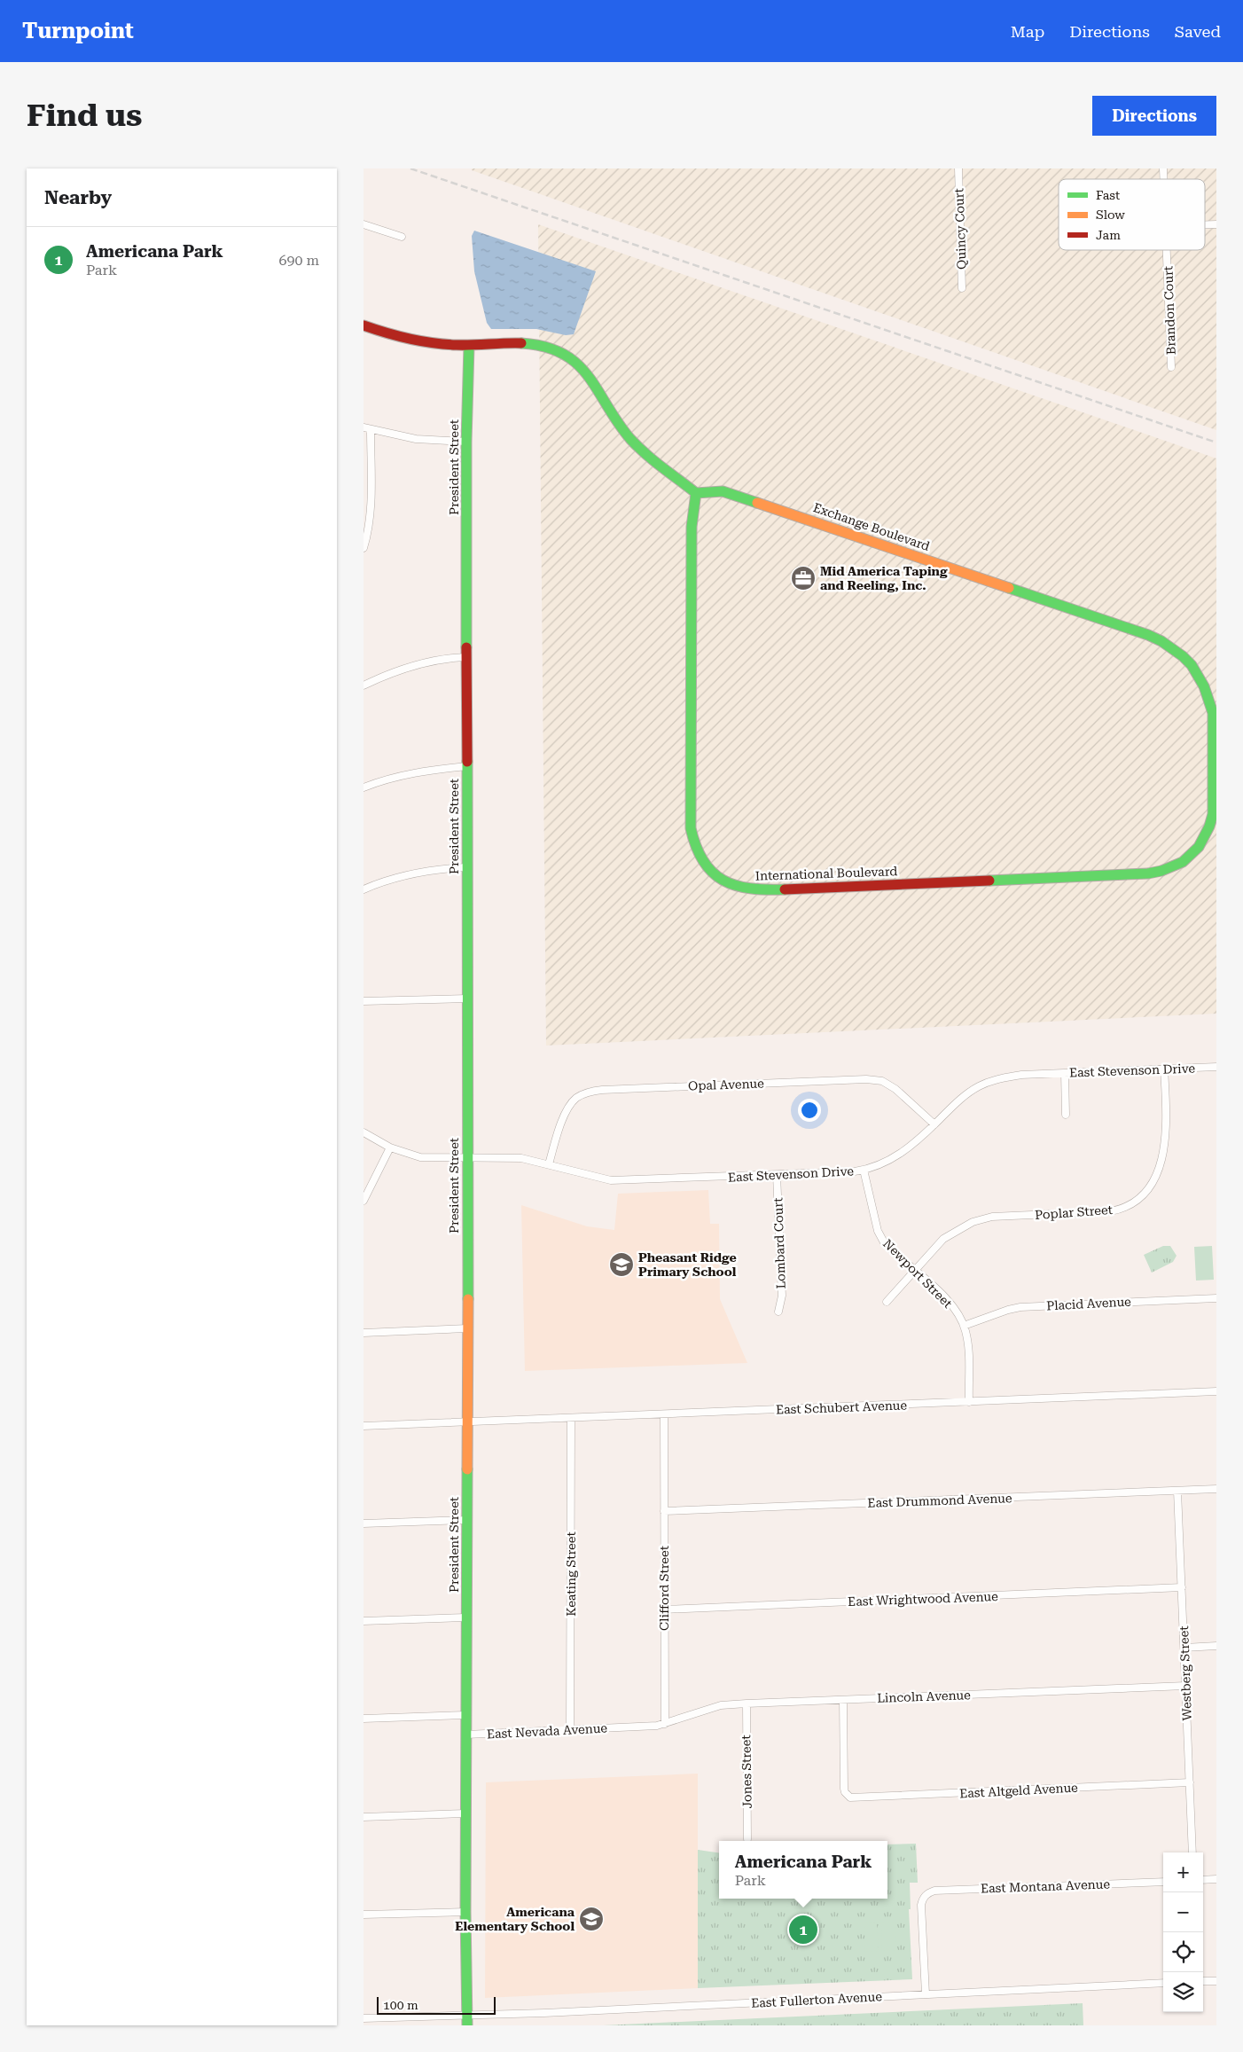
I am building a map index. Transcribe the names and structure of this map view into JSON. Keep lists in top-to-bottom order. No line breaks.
{"streets":{"street":["Quincy Court","Brandon Court","President Street","Exchange Boulevard","International Boulevard","East Stevenson Drive","Opal Avenue","Poplar Street","Lombard Court","Newport Street","Placid Avenue","East Schubert Avenue","East Drummond Avenue","Keating Street","Clifford Street","East Wrightwood Avenue","Westberg Street","Lincoln Avenue","East Nevada Avenue","Jones Street","East Altgeld Avenue","East Montana Avenue","East Fullerton Avenue"]},"crossings":[["President Street","East Stevenson Drive"],["President Street","East Schubert Avenue"],["President Street","East Nevada Avenue"],["President Street","East Fullerton Avenue"],["Exchange Boulevard","International Boulevard"],["East Stevenson Drive","Opal Avenue"],["East Stevenson Drive","Poplar Street"],["East Stevenson Drive","Lombard Court"],["East Stevenson Drive","Newport Street"],["Poplar Street","Newport Street"],["Newport Street","Placid Avenue"],["Newport Street","East Schubert Avenue"],["East Schubert Avenue","Keating Street"],["East Schubert Avenue","Clifford Street"],["East Drummond Avenue","Clifford Street"],["East Drummond Avenue","Westberg Street"],["Keating Street","East Nevada Avenue"],["Clifford Street","East Wrightwood Avenue"],["Clifford Street","Lincoln Avenue"],["Clifford Street","East Nevada Avenue"],["East Wrightwood Avenue","Westberg Street"],["Westberg Street","Lincoln Avenue"],["Westberg Street","East Altgeld Avenue"],["Lincoln Avenue","East Nevada Avenue"],["Lincoln Avenue","Jones Street"],["Lincoln Avenue","East Altgeld Avenue"],["East Montana Avenue","East Fullerton Avenue"]],"places":{"office":["Mid America Taping and Reeling, Inc."],"school or university":["Pheasant Ridge Primary School","Americana Elementary School"]},"legend":["Fast","Slow","Jam"],"scale_bar":"100 m","page":{"header":"Turnpoint","nav":["Map","Directions","Saved"],"buttons":"Directions","title":"Find us","heading":"Nearby","list":[{"mark":"1","name":"Americana Park","note":"Park","value":"690 m"}],"popup":["Americana Park","Park"],"map_buttons":["+","−"],"pins":"1","scale":"100 m"}}
